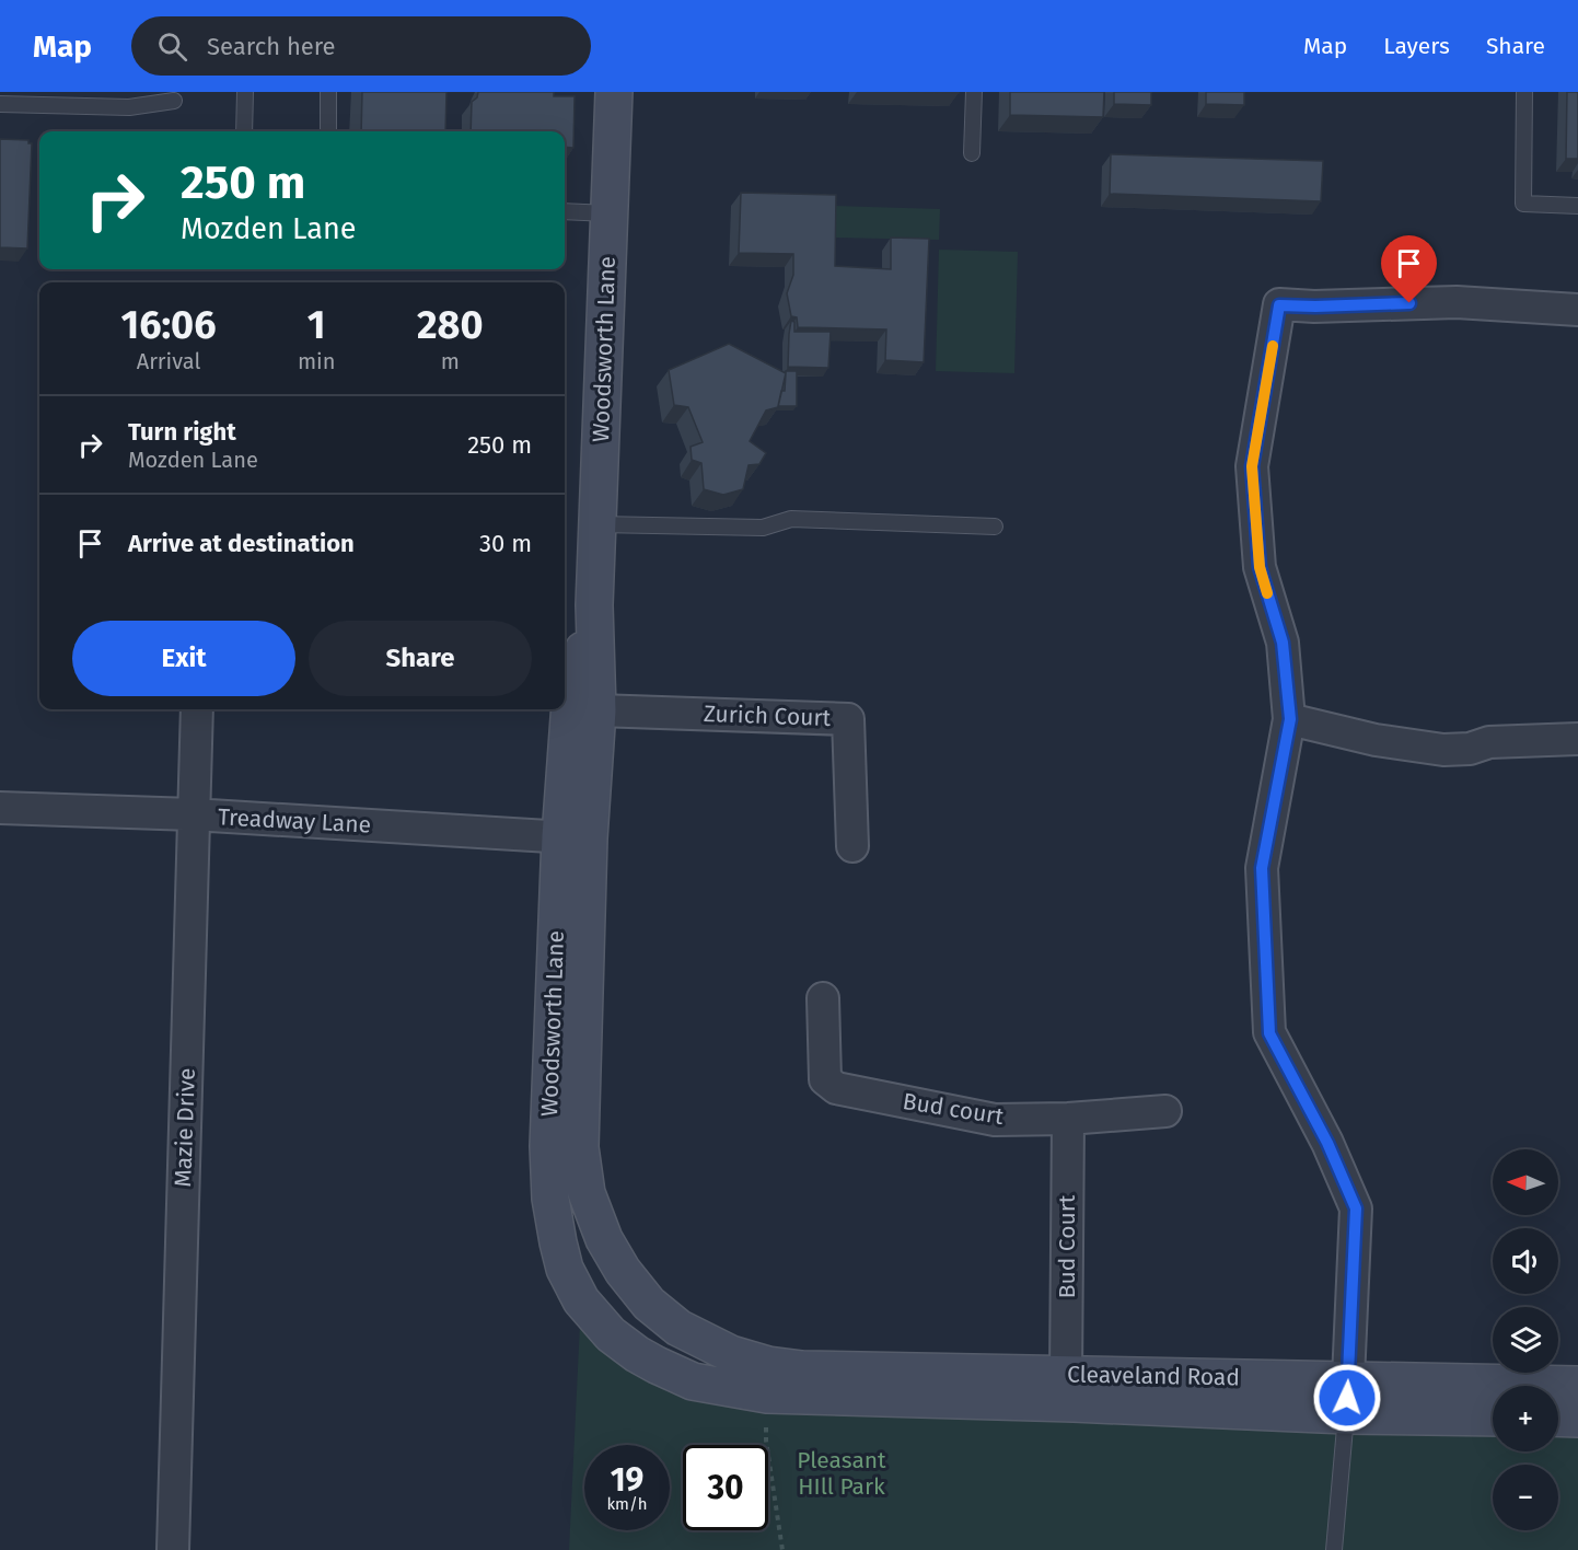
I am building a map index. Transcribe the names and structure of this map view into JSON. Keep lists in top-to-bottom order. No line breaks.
{"streets":{"street":["Woodsworth Lane","Zurich Court","Treadway Lane","Bud court","Mazie Drive","Bud Court","Cleaveland Road"]},"crossings":[["Woodsworth Lane","Zurich Court"],["Woodsworth Lane","Treadway Lane"],["Woodsworth Lane","Cleaveland Road"],["Treadway Lane","Mazie Drive"],["Bud court","Bud Court"],["Bud Court","Cleaveland Road"]],"parks":["Pleasant HIll Park"],"north":"left","page":{"header":"Map","search":"Search here","nav":["Map","Layers","Share"],"turn":["250 m","Mozden Lane"],"eta":["16:06","Arrival","1","min","280","m"],"list":[{"name":"Turn right","note":"Mozden Lane","value":"250 m"},{"name":"Arrive at destination","value":"30 m"}],"buttons":["Exit","Share"],"map_buttons":["+","−"],"speed":"19 km/h","limit":"30"}}
